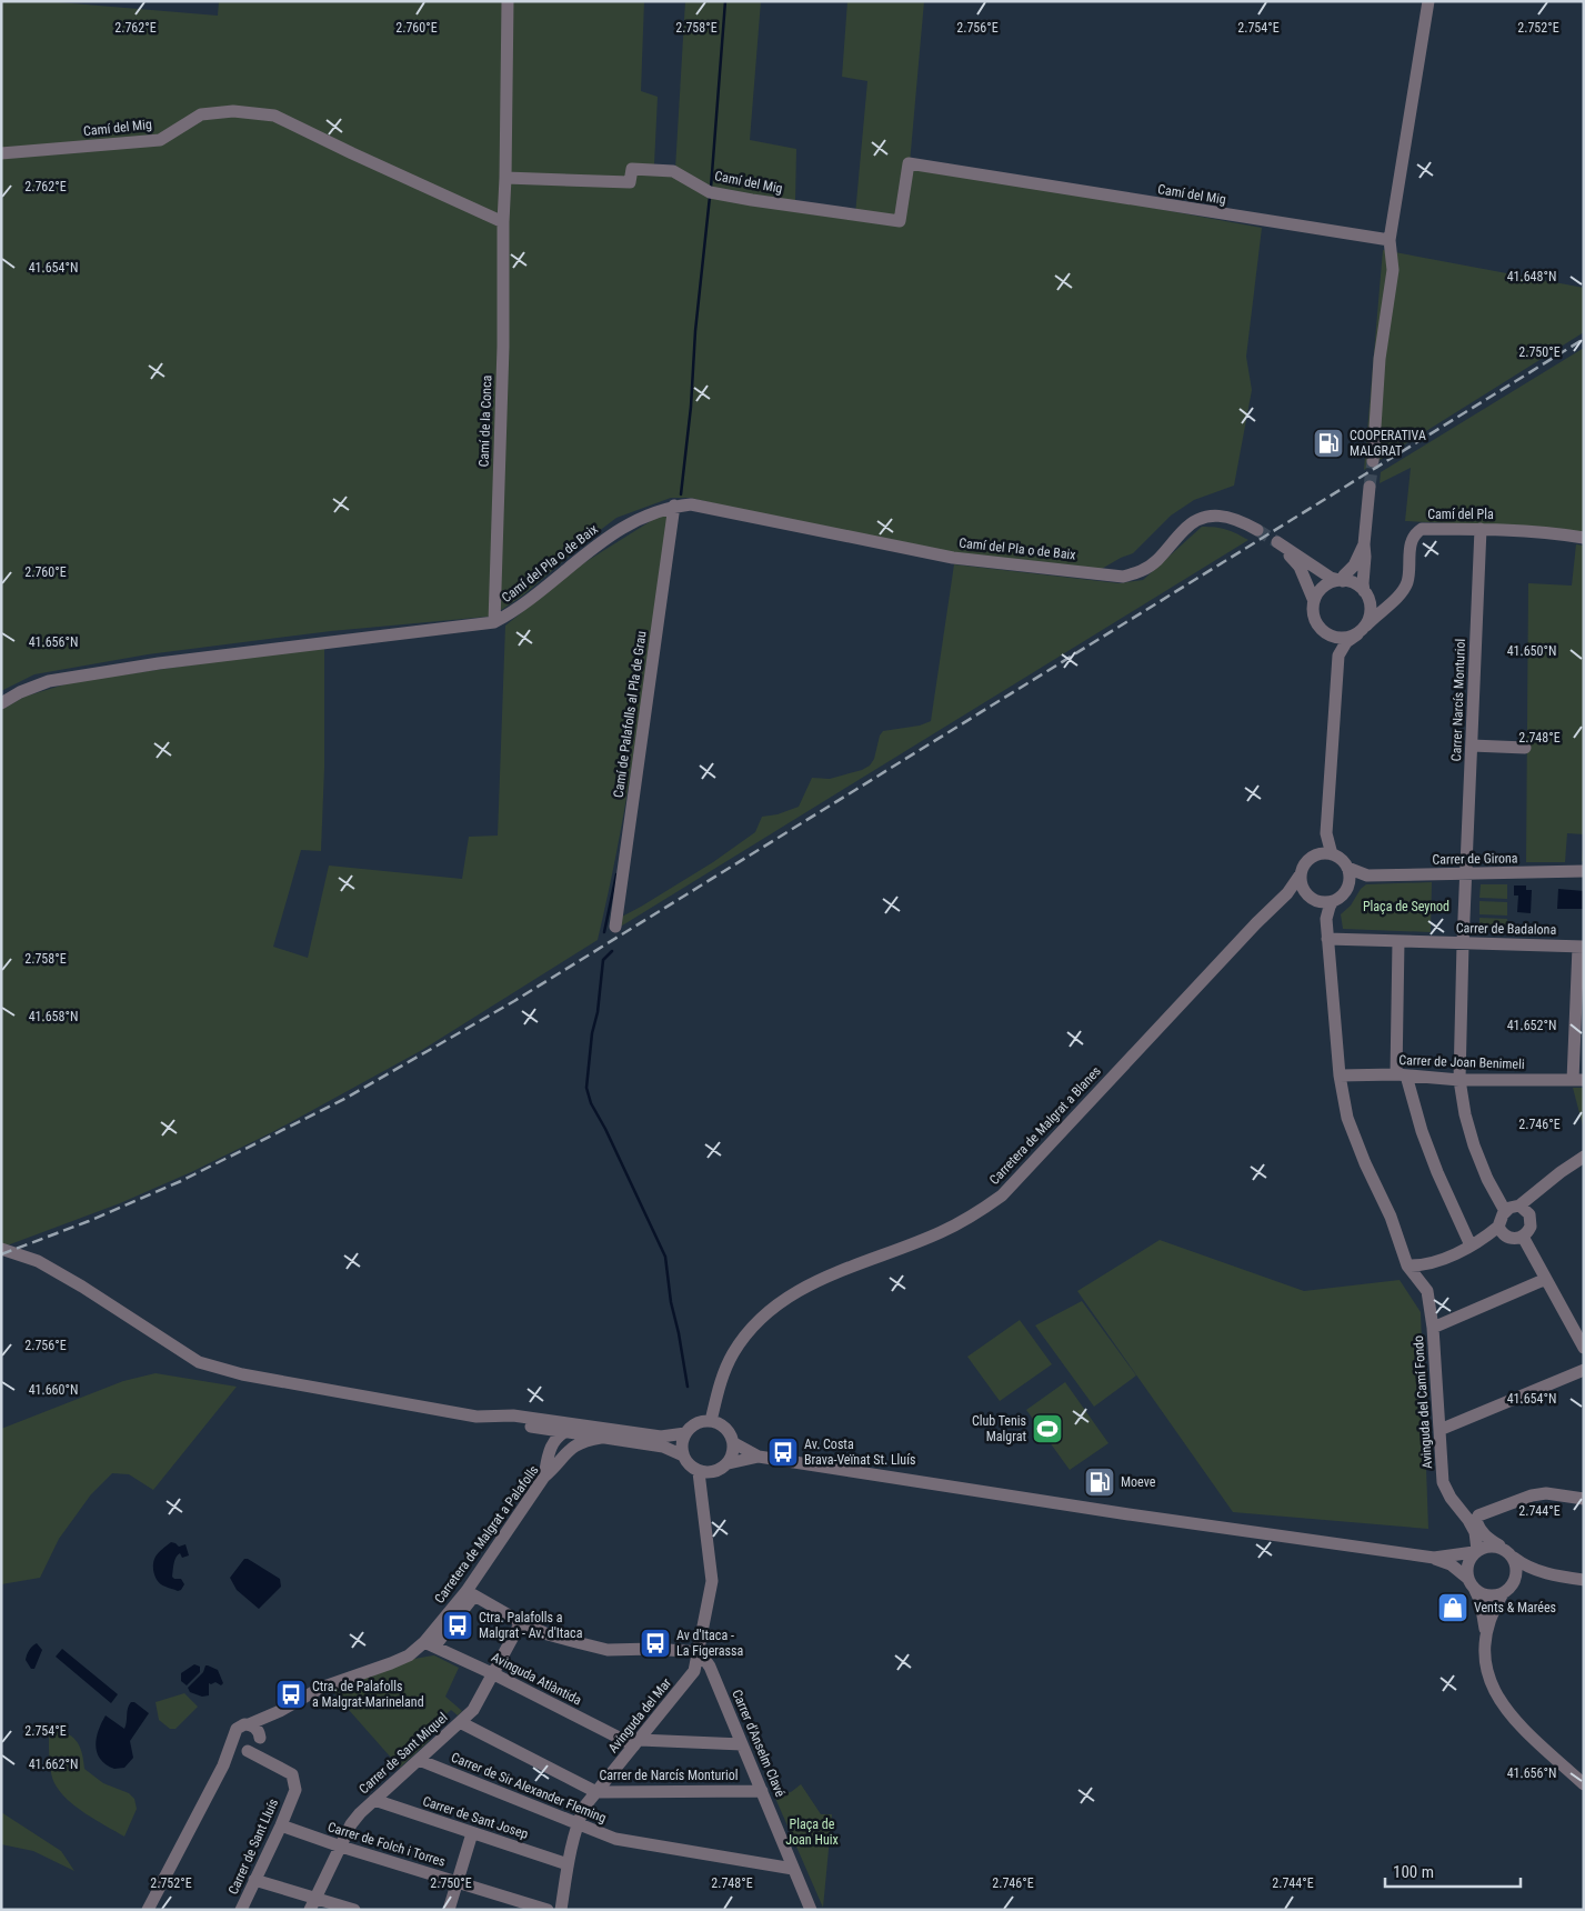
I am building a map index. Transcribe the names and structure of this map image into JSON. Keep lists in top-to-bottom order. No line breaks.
{"streets":{"street":["Camí del Mig","Camí de la Conca","Camí del Pla","Camí del Pla o de Baix","Carrer Narcís Monturiol","Camí de Palafolls al Pla de Grau","Carrer de Girona","Carrer de Badalona","Carrer de Joan Benimeli","Carretera de Malgrat a Blanes","Avinguda del Camí Fondo","Carretera de Malgrat a Palafolls","Avinguda Atlàntida","Avinguda del Mar","Carrer d'Anselm Clavé","Carrer de Sant Miquel","Carrer de Narcís Monturiol","Carrer de Sir Alexander Fleming","Carrer de Sant Josep","Carrer de Folch i Torres","Carrer de Sant Lluís"]},"crossings":[["Camí del Mig","Camí de la Conca"],["Camí de la Conca","Camí del Pla o de Baix"],["Camí del Pla","Carrer Narcís Monturiol"],["Camí del Pla o de Baix","Camí de Palafolls al Pla de Grau"],["Carrer Narcís Monturiol","Carrer de Girona"],["Carrer Narcís Monturiol","Carrer de Badalona"],["Carrer Narcís Monturiol","Carrer de Joan Benimeli"],["Carrer de Girona","Carretera de Malgrat a Blanes"],["Carretera de Malgrat a Blanes","Avinguda del Mar"],["Carretera de Malgrat a Palafolls","Avinguda Atlàntida"],["Carretera de Malgrat a Palafolls","Carrer de Sant Lluís"],["Avinguda Atlàntida","Avinguda del Mar"],["Avinguda Atlàntida","Carrer de Sant Miquel"],["Avinguda del Mar","Carrer d'Anselm Clavé"],["Avinguda del Mar","Carrer de Narcís Monturiol"],["Avinguda del Mar","Carrer de Sir Alexander Fleming"],["Avinguda del Mar","Carrer de Sant Josep"],["Carrer d'Anselm Clavé","Carrer de Narcís Monturiol"],["Carrer d'Anselm Clavé","Carrer de Sir Alexander Fleming"],["Carrer de Sant Miquel","Carrer de Narcís Monturiol"],["Carrer de Sant Miquel","Carrer de Sir Alexander Fleming"],["Carrer de Sant Miquel","Carrer de Sant Josep"],["Carrer de Sant Miquel","Carrer de Folch i Torres"],["Carrer de Folch i Torres","Carrer de Sant Lluís"]],"parks":["Plaça de Seynod","Plaça de Joan Huix"],"places":{"fuel station":["COOPERATIVA MALGRAT","Moeve"],"sports":["Club Tenis Malgrat"],"bus stop":["Av. Costa Brava-Veïnat St. Lluís","Ctra. Palafolls a Malgrat - Av. d'Itaca","Av d'Itaca - La Figerassa","Ctra. de Palafolls a Malgrat-Marineland"],"shop":["Vents & Marées"]},"scale_bar":"100 m","coordinates":["2.762°E","2.760°E","2.758°E","2.756°E","2.752°E","2.754°E","41.654°N","41.648°N","2.750°E","41.656°N","41.650°N","2.748°E","41.658°N","41.652°N","2.746°E","41.660°N","2.744°E","41.662°N"]}
